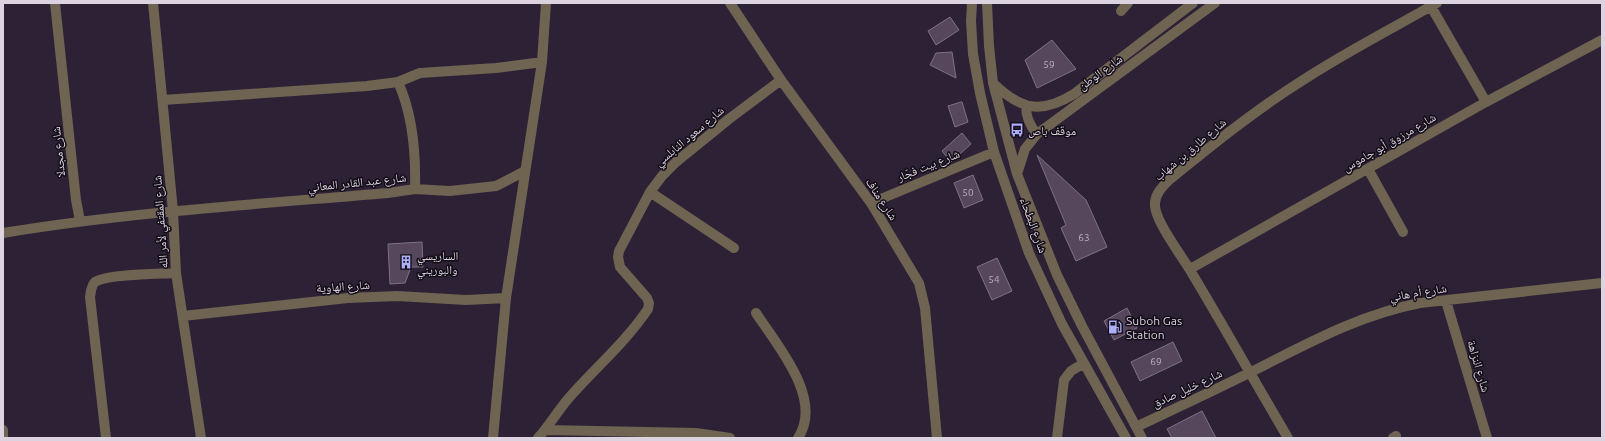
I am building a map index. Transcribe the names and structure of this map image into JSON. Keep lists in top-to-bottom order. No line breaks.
{"streets":{"street":["شارع الوطن","شارع سعود النابلسي","شارع مرزوق أبو جاموس","شارع طارق بن شهاب","شارع مجدلا","شارع بيت فجّار","شارع عبد القادر المعاني","شارع مناف","شارع المقتفي لأمر الله","شارع البطحاء","شارع الهاوية","شارع أم هاني","شارع النزاهة","شارع خليل صادق"]},"crossings":[["شارع الوطن","شارع البطحاء"],["شارع سعود النابلسي","شارع مناف"],["شارع مرزوق أبو جاموس","شارع طارق بن شهاب"],["شارع طارق بن شهاب","شارع أم هاني"],["شارع طارق بن شهاب","شارع خليل صادق"],["شارع مجدلا","شارع عبد القادر المعاني"],["شارع بيت فجّار","شارع مناف"],["شارع بيت فجّار","شارع البطحاء"],["شارع عبد القادر المعاني","شارع المقتفي لأمر الله"],["شارع المقتفي لأمر الله","شارع الهاوية"],["شارع البطحاء","شارع خليل صادق"],["شارع أم هاني","شارع النزاهة"],["شارع أم هاني","شارع خليل صادق"]],"places":{"bus stop":["موقف باص"],"building":["الساريسي والبوريني"],"fuel station":["Suboh Gas Station"]},"house_numbers":["59","50","63","54","69"]}
